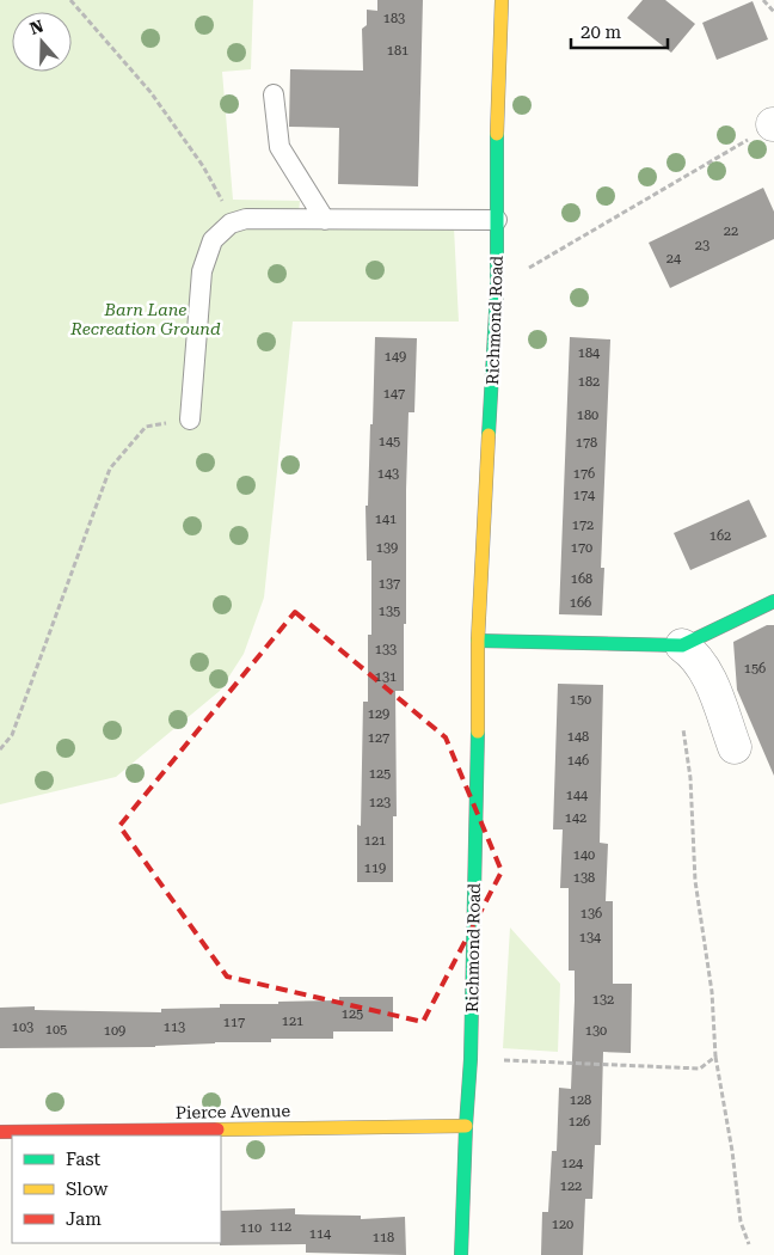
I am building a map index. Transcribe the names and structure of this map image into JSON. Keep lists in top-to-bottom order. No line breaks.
{"streets":{"street":["Richmond Road","Pierce Avenue"]},"crossings":[["Richmond Road","Pierce Avenue"]],"parks":["Barn Lane Recreation Ground"],"house_numbers":["183","181","22","23","24","184","149","182","147","180","145","178","143","176","174","141","172","162","139","170","168","137","166","135","133","156","131","150","129","148","127","146","125","144","123","142","121","140","119","138","136","134","132","125","121","117","103","113","105","109","130","128","126","124","122","120","112","110","114","118"],"legend":["Fast","Slow","Jam"],"scale_bar":"20 m","north":"top"}
